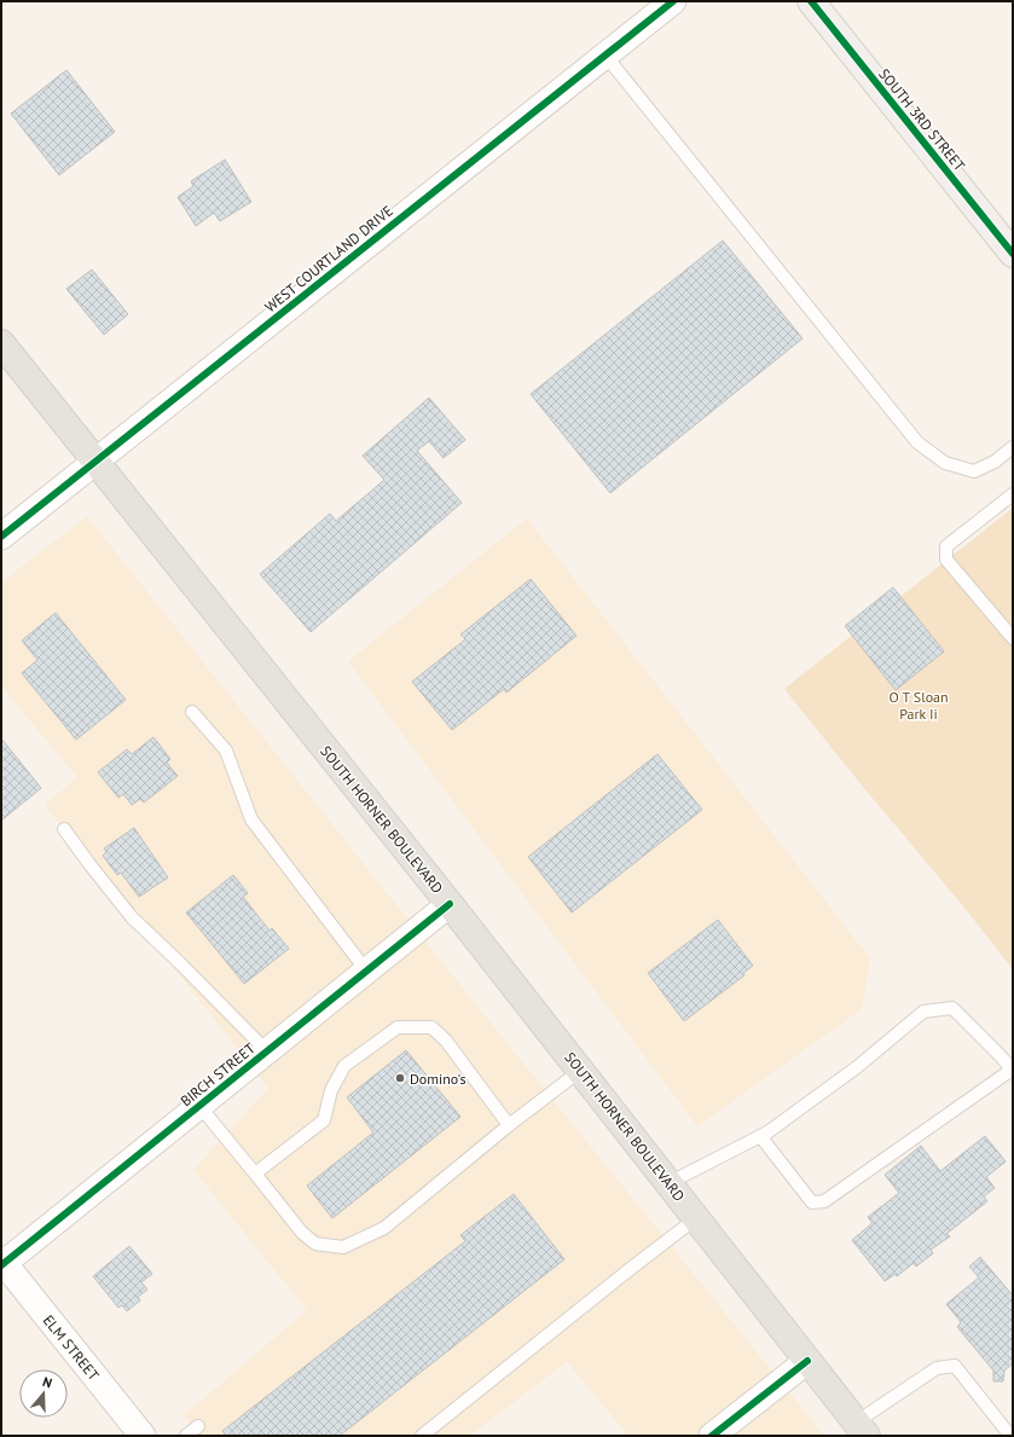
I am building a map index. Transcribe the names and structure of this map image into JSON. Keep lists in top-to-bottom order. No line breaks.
{"streets":{"main road":["SOUTH HORNER BOULEVARD"],"street":["SOUTH 3RD STREET","WEST COURTLAND DRIVE","BIRCH STREET","ELM STREET"]},"crossings":[["WEST COURTLAND DRIVE","SOUTH HORNER BOULEVARD"],["SOUTH HORNER BOULEVARD","BIRCH STREET"],["BIRCH STREET","ELM STREET"]],"parks":["O T Sloan Park Ii"],"places":["Domino's"],"north":"top"}
